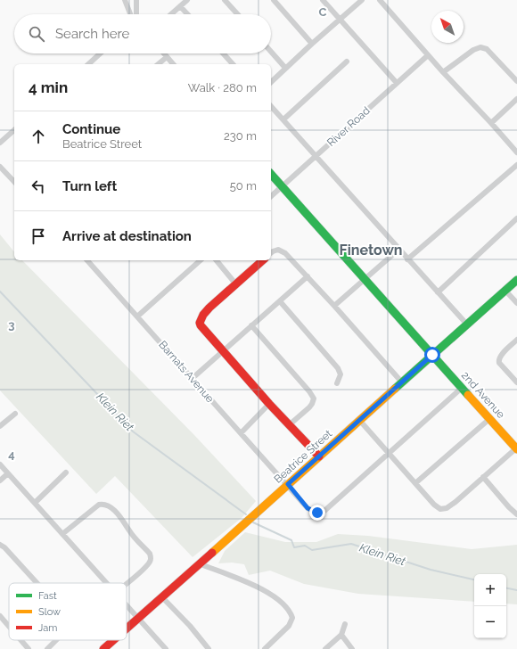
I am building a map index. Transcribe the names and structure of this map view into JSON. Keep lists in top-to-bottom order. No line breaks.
{"streets":{"street":["River Road","Barnats Avenue","2nd Avenue","Beatrice Street"]},"crossings":[["River Road","2nd Avenue"],["Barnats Avenue","2nd Avenue"],["Barnats Avenue","Beatrice Street"],["2nd Avenue","Beatrice Street"]],"districts":["Finetown"],"water":["Klein Riet"],"legend":["Fast","Slow","Jam"],"north":"top left","page":{"search":"Search here","heading":["4 min","Walk · 280 m"],"list":[["Continue","Beatrice Street","230 m"],["Turn left","50 m"],"Arrive at destination"],"map_buttons":["+","−"]},"grid":{"columns":["C"],"rows":["3","4"]}}
